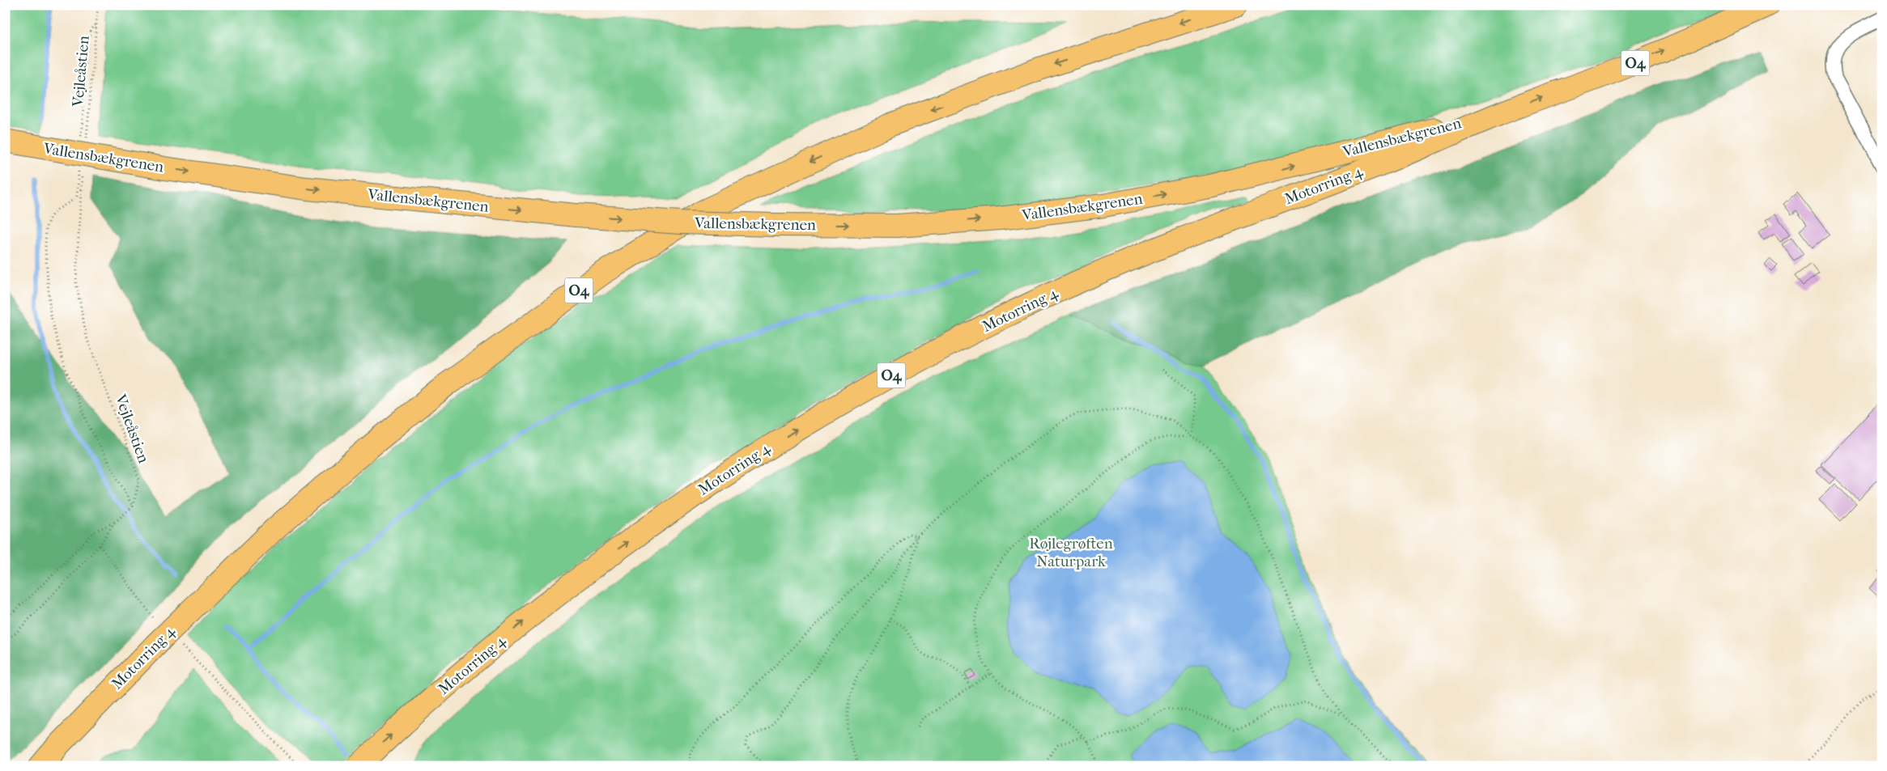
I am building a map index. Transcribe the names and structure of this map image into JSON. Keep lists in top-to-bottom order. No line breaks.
{"streets":{"highway":["O4","Vallensbækgrenen","Motorring 4"],"path":["Vejleåstien"]},"crossings":[["Vallensbækgrenen","Motorring 4"]],"one_way":["Vallensbækgrenen"],"parks":["Røjlegrøften Naturpark"]}
